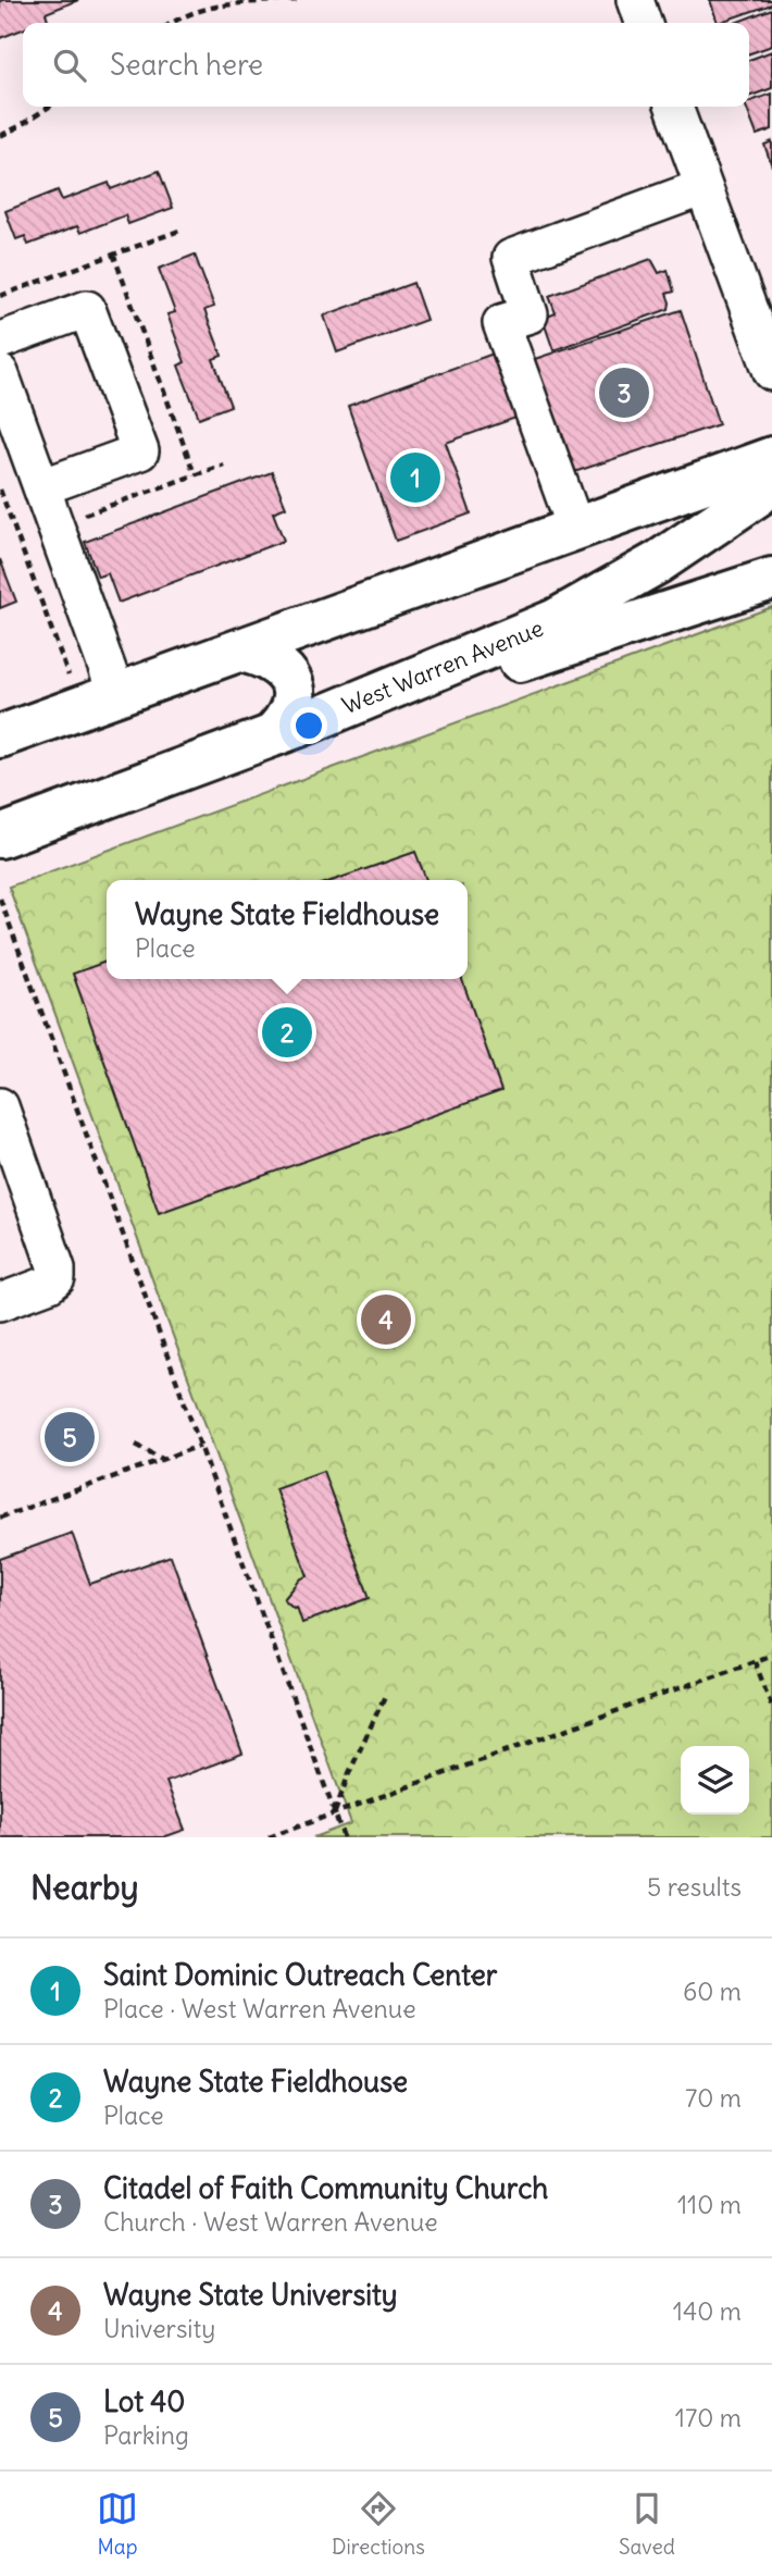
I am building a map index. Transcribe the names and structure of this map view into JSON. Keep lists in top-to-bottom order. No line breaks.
{"streets":{"main road":["West Warren Avenue"]},"page":{"search":"Search here","pins":["3","1","2","4","5"],"popup":["Wayne State Fieldhouse","Place"],"heading":["Nearby","5 results"],"list":[{"mark":"1","name":"Saint Dominic Outreach Center","note":"Place · West Warren Avenue","value":"60 m"},{"mark":"2","name":"Wayne State Fieldhouse","note":"Place","value":"70 m"},{"mark":"3","name":"Citadel of Faith Community Church","note":"Church · West Warren Avenue","value":"110 m"},{"mark":"4","name":"Wayne State University","note":"University","value":"140 m"},{"mark":"5","name":"Lot 40","note":"Parking","value":"170 m"}],"nav":["Map","Directions","Saved"]}}
